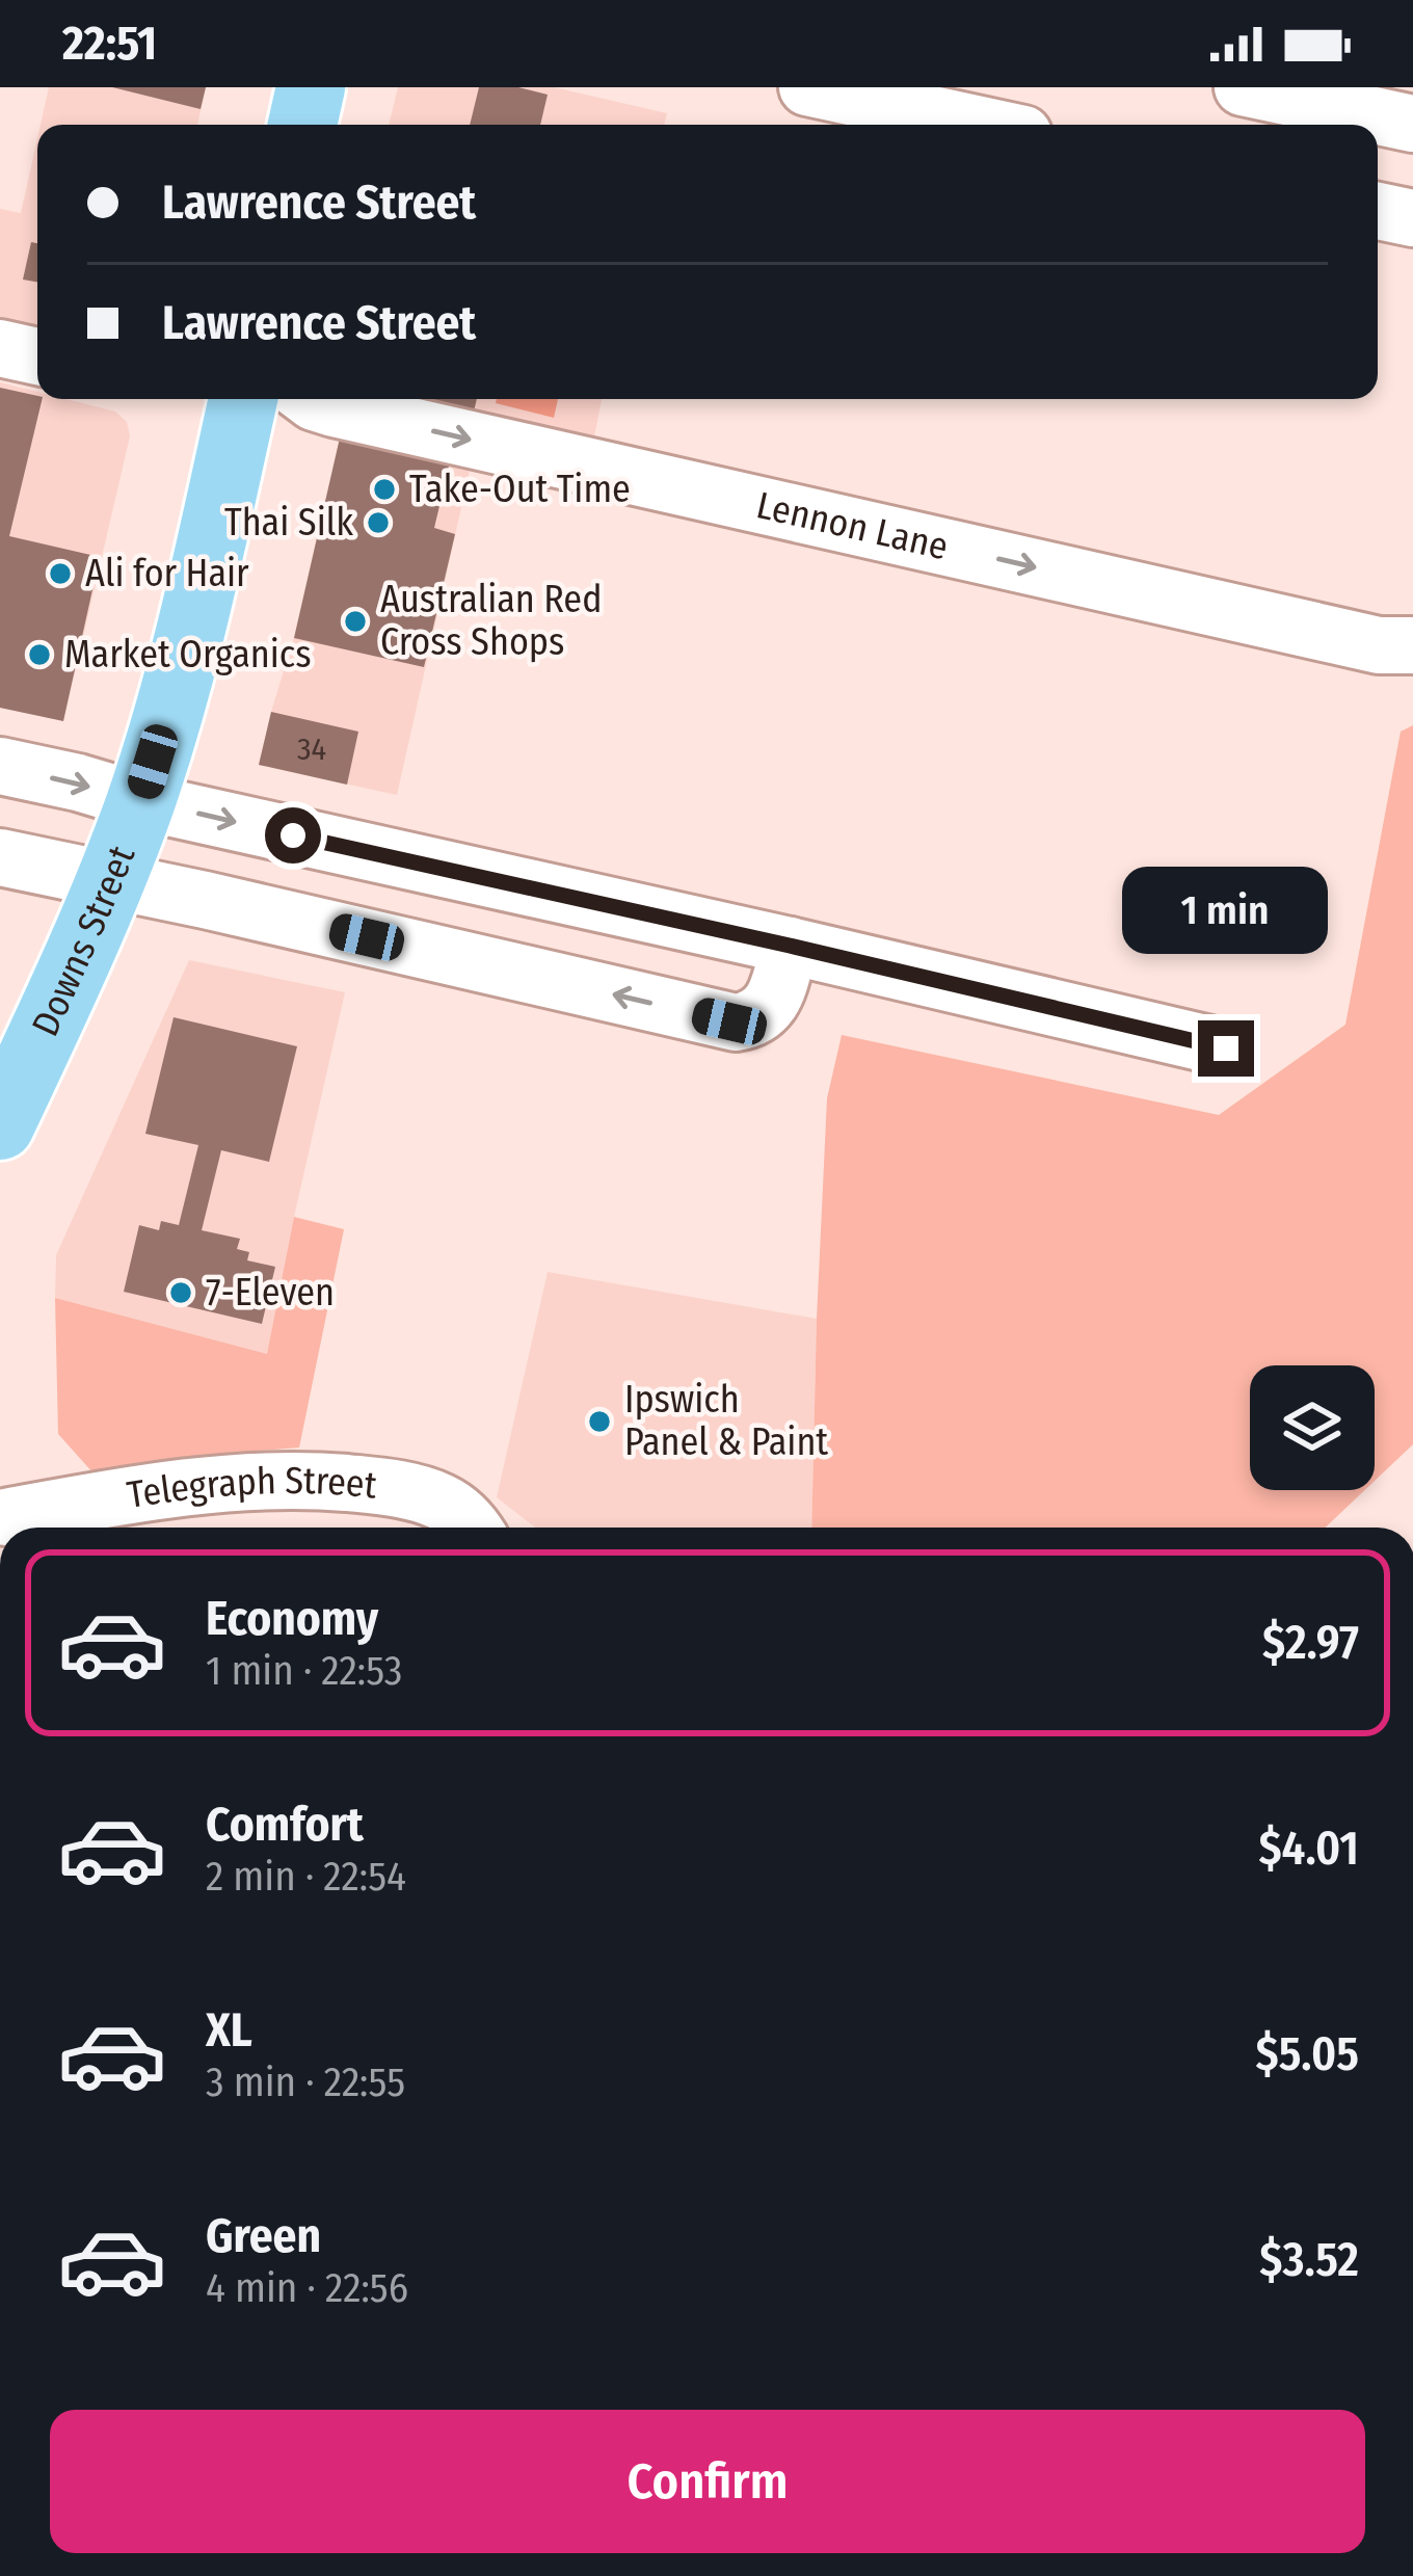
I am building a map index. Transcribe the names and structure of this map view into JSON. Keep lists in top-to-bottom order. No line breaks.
{"streets":{"main road":["Downs Street"],"street":["Lennon Lane","Telegraph Street"]},"places":["Take-Out Time","Thai Silk","Ali for Hair","Australian Red Cross Shops","Market Organics","7-Eleven","Ipswich Panel & Paint"],"house_numbers":["34"],"page":{"status":"22:51","banner":["Lawrence Street","Lawrence Street"],"bubble":"1 min","list":[{"name":"Economy","note":"1 min · 22:53","value":"$2.97"},{"name":"Comfort","note":"2 min · 22:54","value":"$4.01"},{"name":"XL","note":"3 min · 22:55","value":"$5.05"},{"name":"Green","note":"4 min · 22:56","value":"$3.52"}],"buttons":"Confirm"}}
